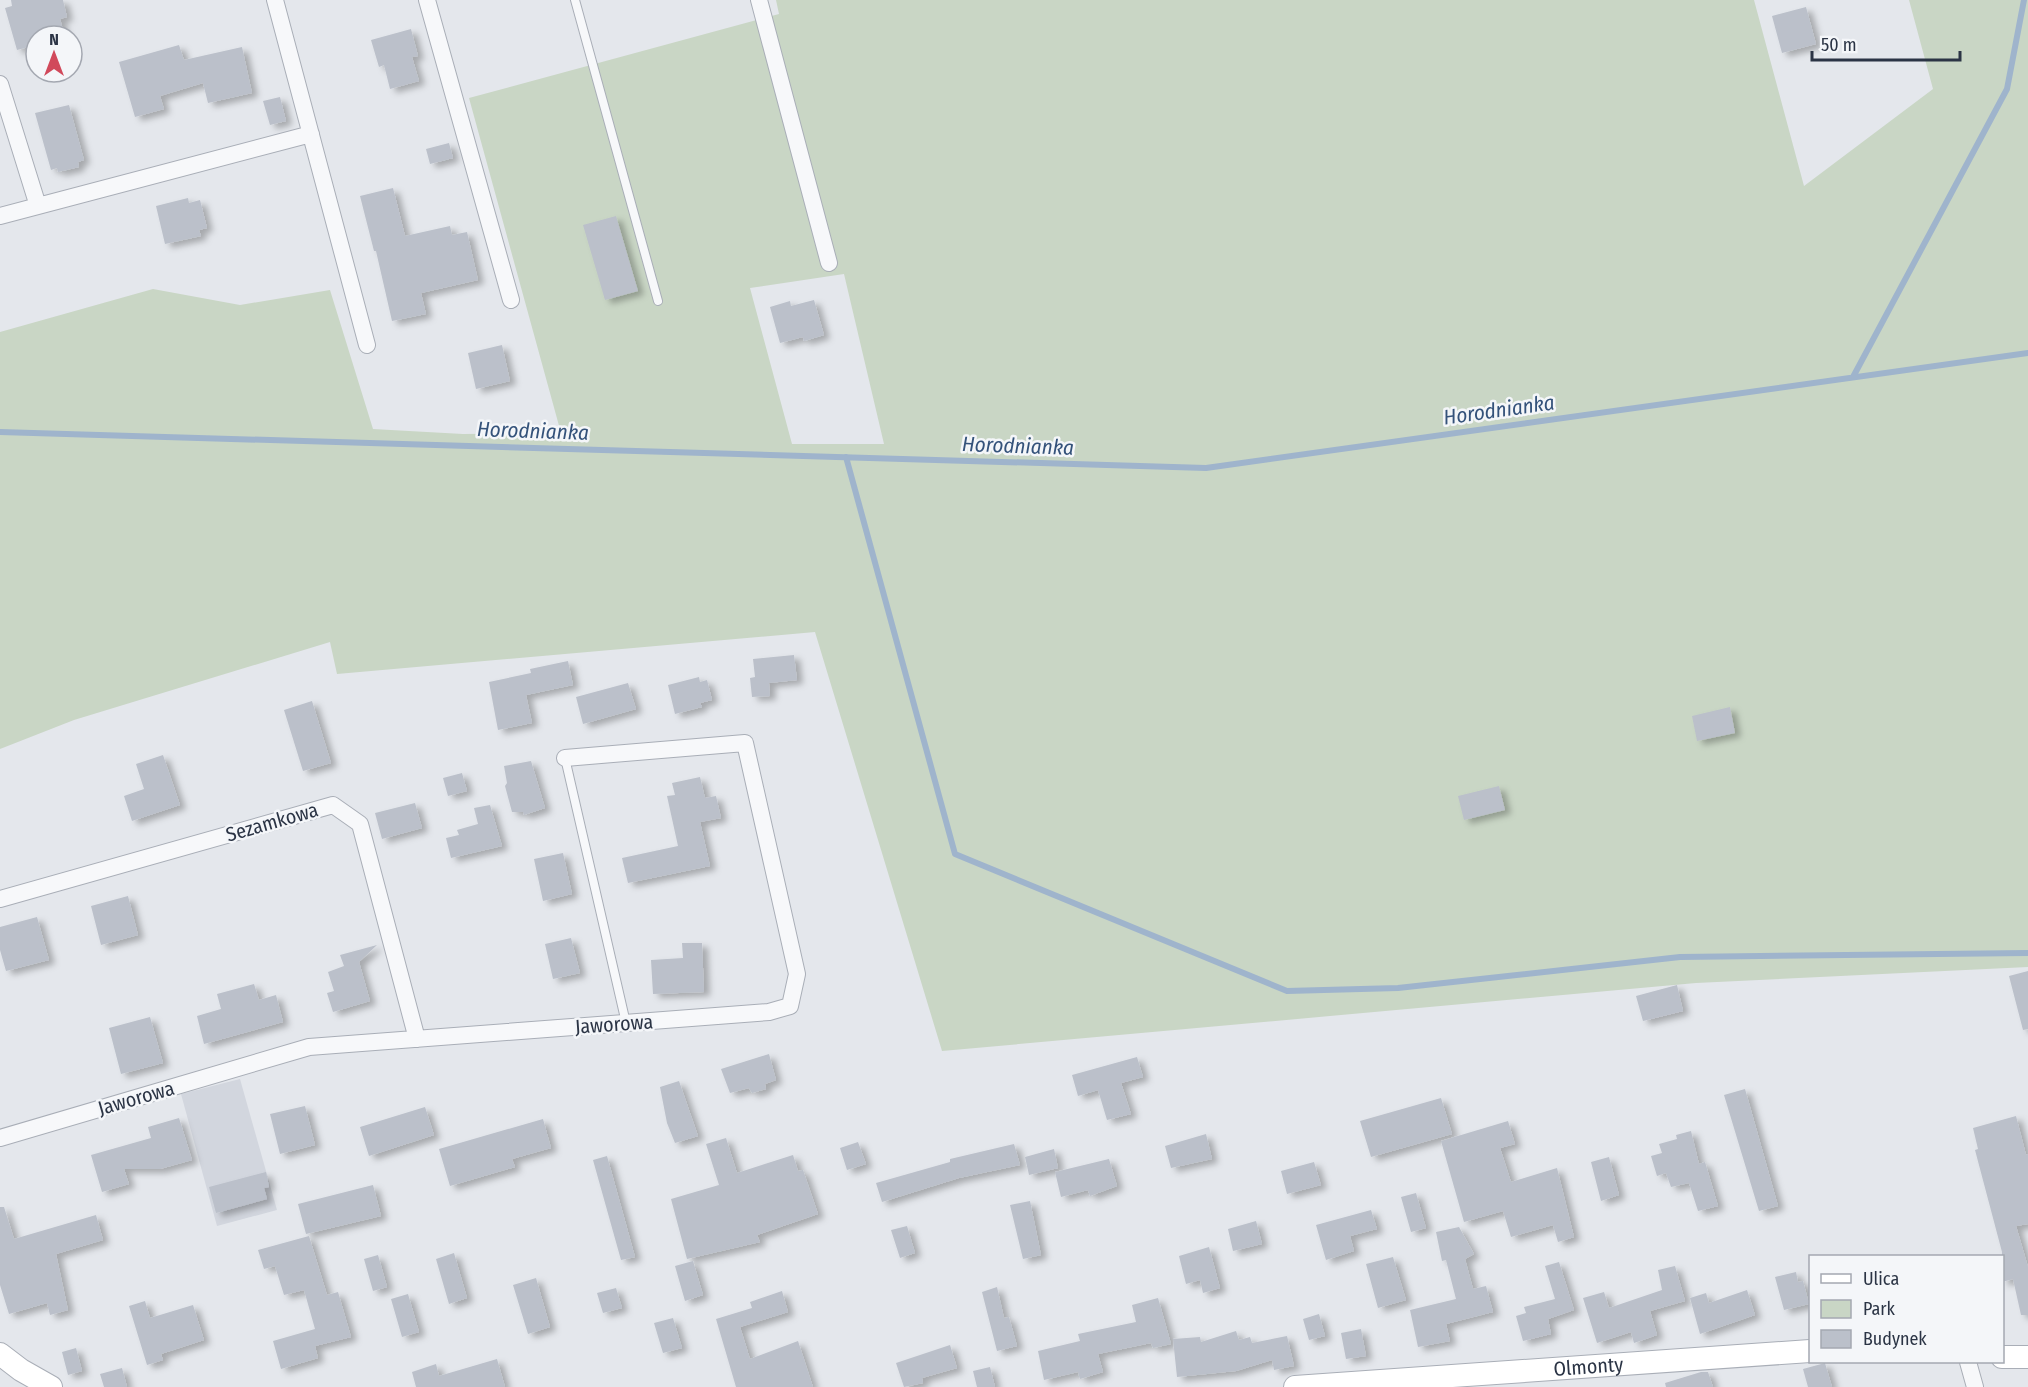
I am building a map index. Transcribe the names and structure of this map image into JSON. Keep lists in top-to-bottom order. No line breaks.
{"streets":{"street":["Sezamkowa","Jaworowa","Olmonty"]},"crossings":[["Sezamkowa","Jaworowa"]],"water":["Horodnianka"],"legend":["Ulica","Park","Budynek"],"scale_bar":"50 m","north":"top"}
